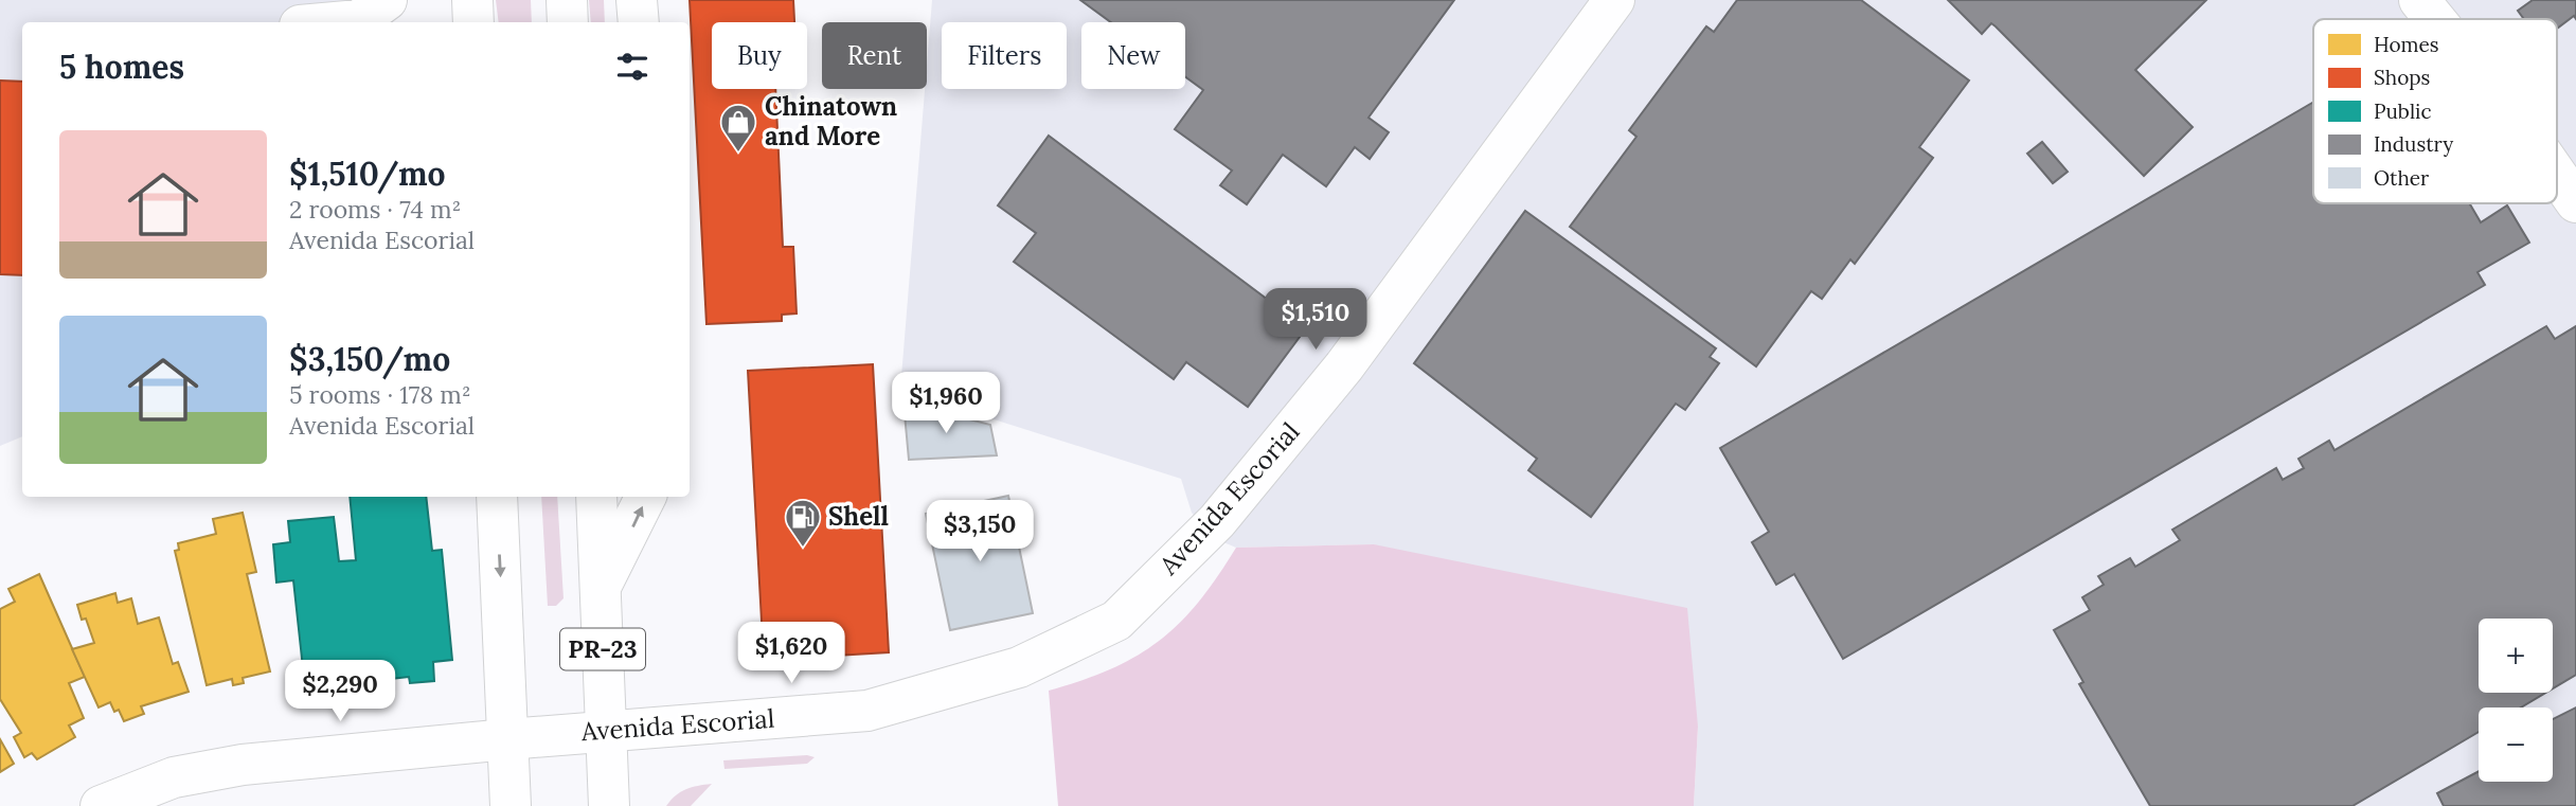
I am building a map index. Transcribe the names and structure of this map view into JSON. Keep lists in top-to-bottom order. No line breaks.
{"streets":{"street":["Avenida Escorial","PR-23"]},"crossings":[["Avenida Escorial","PR-23"]],"places":{"shop":["Chinatown and More"],"fuel station":["Shell"]},"legend":["Homes","Shops","Public","Industry","Other"],"page":{"chip":["Buy","Rent","Filters","New"],"heading":"5 homes","list":[{"name":"$1,510/mo","note":"2 rooms · 74 m² · Avenida Escorial"},{"name":"$3,150/mo","note":"5 rooms · 178 m² · Avenida Escorial"}],"price":["$1,510","$1,960","$3,150","$1,620","$2,290"],"map_buttons":["+","−"]}}
